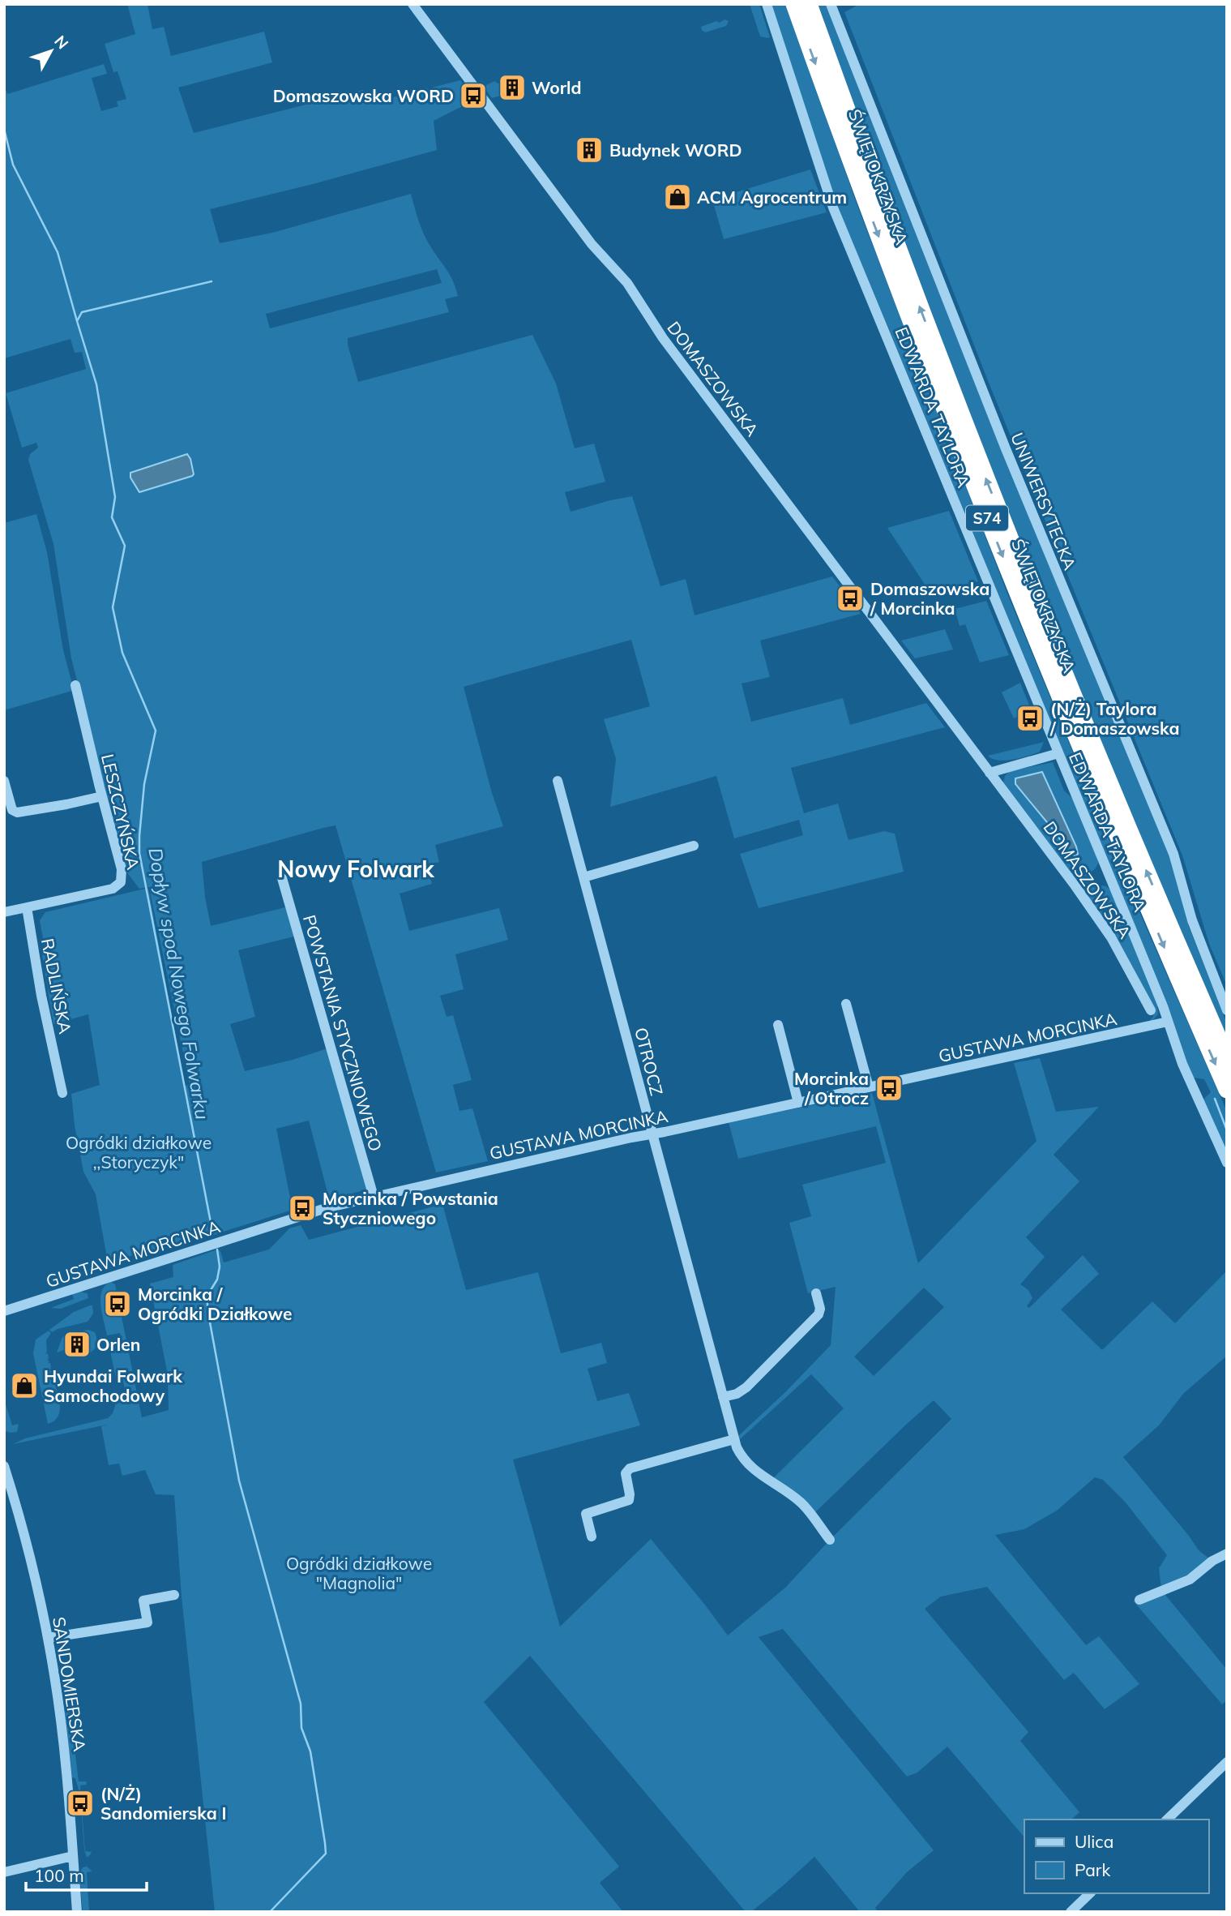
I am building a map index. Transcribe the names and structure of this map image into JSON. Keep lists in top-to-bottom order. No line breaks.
{"streets":{"highway":["ŚWIĘTOKRZYSKA","S74"],"street":["DOMASZOWSKA","EDWARDA TAYLORA","UNIWERSYTECKA","LESZCZYŃSKA","RADLIŃSKA","POWSTANIA STYCZNIOWEGO","GUSTAWA MORCINKA","OTROCZ","SANDOMIERSKA"]},"crossings":[["ŚWIĘTOKRZYSKA","S74"],["EDWARDA TAYLORA","GUSTAWA MORCINKA"],["LESZCZYŃSKA","RADLIŃSKA"],["POWSTANIA STYCZNIOWEGO","GUSTAWA MORCINKA"],["GUSTAWA MORCINKA","OTROCZ"]],"districts":["Nowy Folwark"],"water":["Dopływ spod Nowego Folwarku"],"parks":["Ogródki działkowe ,,Storyczyk\"","Ogródki działkowe \"Magnolia\""],"places":{"building":["World","Budynek WORD","Orlen"],"bus stop":["Domaszowska WORD","Domaszowska / Morcinka","(N/Ż) Taylora / Domaszowska","Morcinka / Otrocz","Morcinka / Powstania Styczniowego","Morcinka / Ogródki Działkowe","(N/Ż) Sandomierska I"],"shop":["ACM Agrocentrum","Hyundai Folwark Samochodowy"]},"legend":["Ulica","Park"],"scale_bar":"100 m","north":"top right"}
